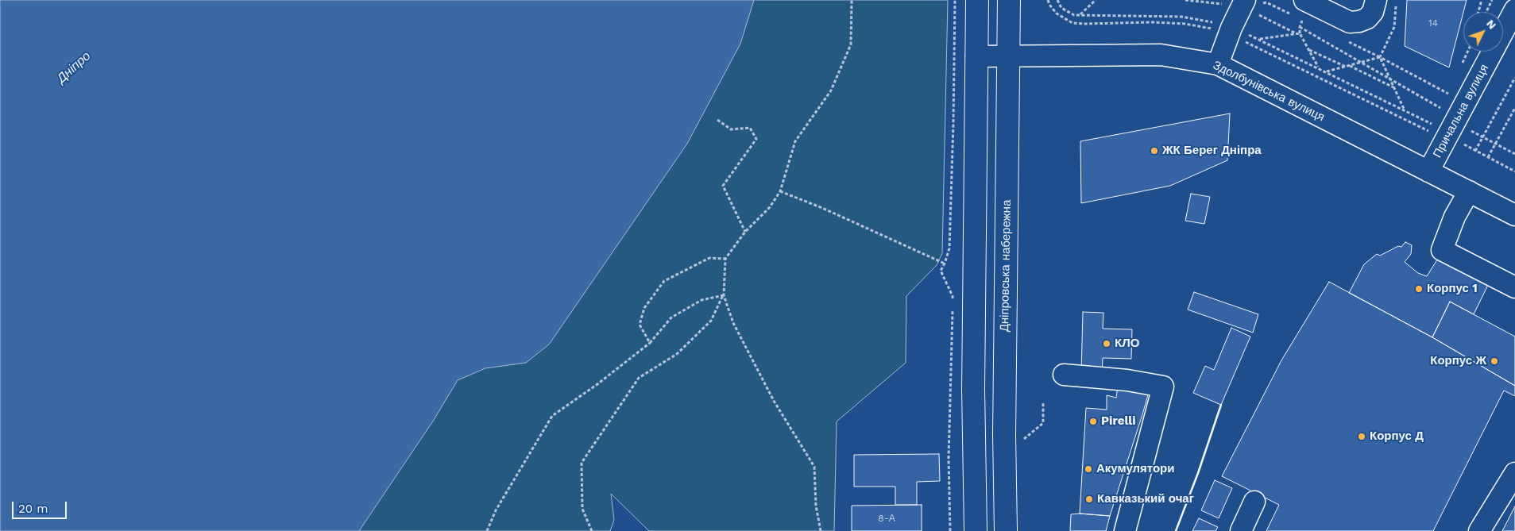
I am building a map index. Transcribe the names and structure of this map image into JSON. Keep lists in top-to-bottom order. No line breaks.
{"streets":{"main road":["Дніпровська набережна"],"street":["Здолбунівська вулиця","Причальна вулиця"]},"crossings":[["Здолбунівська вулиця","Причальна вулиця"],["Здолбунівська вулиця","Дніпровська набережна"]],"water":["Дніпро"],"places":["ЖК Берег Дніпра","Корпус 1","КЛО","Корпус Ж","Pirelli","Корпус Д","Акумулятори","Кавказький очаг"],"house_numbers":["14","8-А"],"scale_bar":"20 m","north":"top right"}
